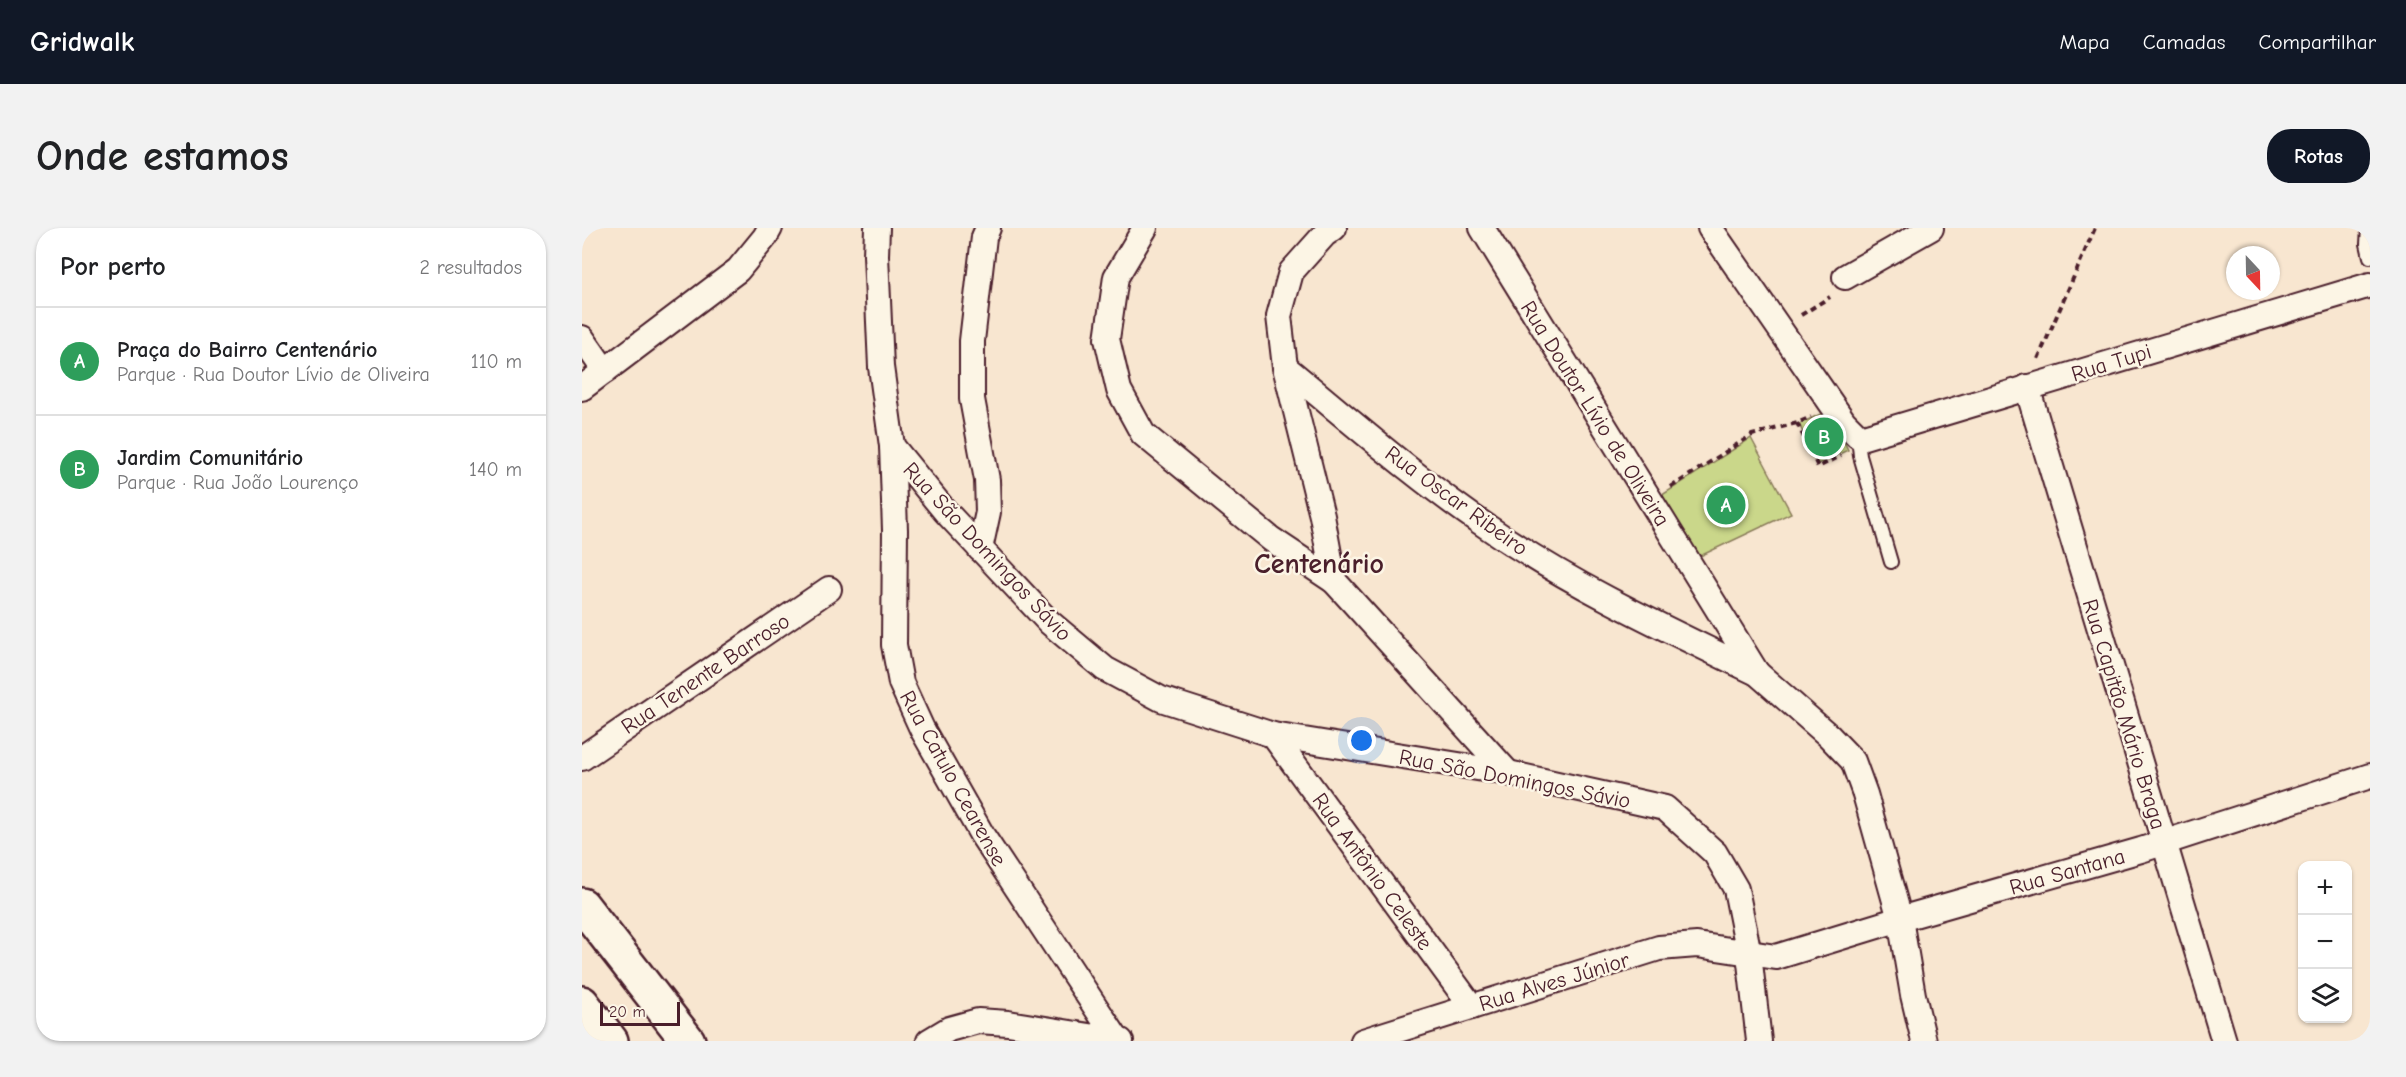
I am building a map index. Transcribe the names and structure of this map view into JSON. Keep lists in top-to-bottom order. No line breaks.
{"streets":{"street":["Rua Tupi","Rua Doutor Lívio de Oliveira","Rua Oscar Ribeiro","Rua São Domingos Sávio","Rua Tenente Barroso","Rua Capitão Mário Braga","Rua Catulo Cearense","Rua Antônio Celeste","Rua Santana","Rua Alves Júnior"]},"crossings":[["Rua Tupi","Rua Capitão Mário Braga"],["Rua Doutor Lívio de Oliveira","Rua Oscar Ribeiro"],["Rua São Domingos Sávio","Rua Catulo Cearense"],["Rua São Domingos Sávio","Rua Antônio Celeste"],["Rua São Domingos Sávio","Rua Santana"],["Rua São Domingos Sávio","Rua Alves Júnior"],["Rua Capitão Mário Braga","Rua Santana"],["Rua Antônio Celeste","Rua Alves Júnior"],["Rua Santana","Rua Alves Júnior"]],"districts":["Centenário"],"scale_bar":"20 m","north":"bottom","page":{"header":"Gridwalk","nav":["Mapa","Camadas","Compartilhar"],"buttons":"Rotas","title":"Onde estamos","heading":["Por perto","2 resultados"],"list":[{"mark":"A","name":"Praça do Bairro Centenário","note":"Parque · Rua Doutor Lívio de Oliveira","value":"110 m"},{"mark":"B","name":"Jardim Comunitário","note":"Parque · Rua João Lourenço","value":"140 m"}],"pins":["B","A"],"map_buttons":["+","−"],"scale":"20 m"}}
